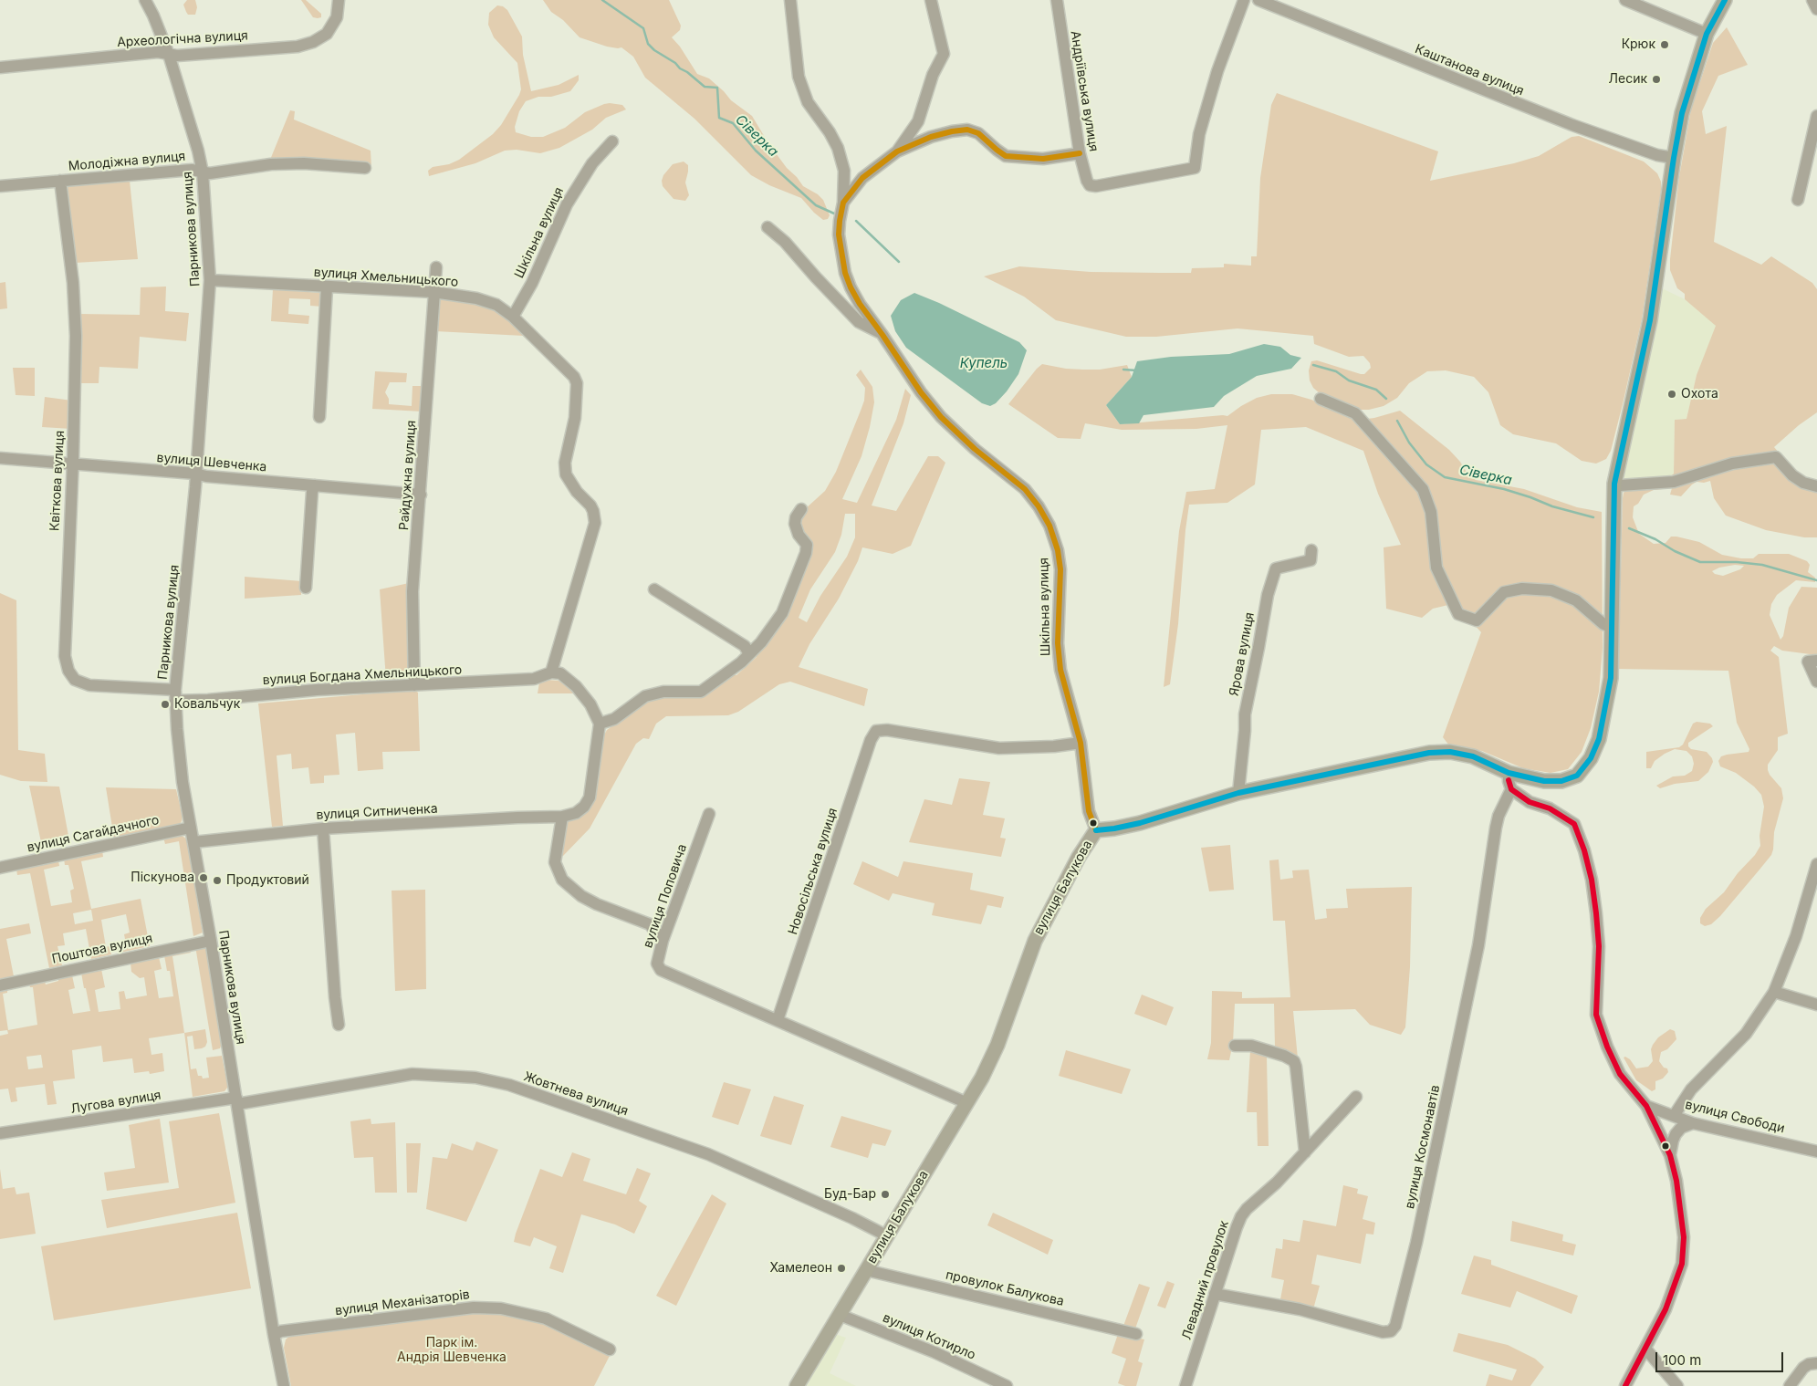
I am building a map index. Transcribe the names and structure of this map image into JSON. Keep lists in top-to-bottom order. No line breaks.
{"streets":{"main road":["вулиця Балукова"],"street":["Археологічна вулиця","Каштанова вулиця","Андріївська вулиця","Молодіжна вулиця","Парникова вулиця","Шкільна вулиця","вулиця Хмельницького","вулиця Шевченка","Райдужна вулиця","Квіткова вулиця","Ярова вулиця","вулиця Богдана Хмельницького","вулиця Ситниченка","вулиця Сагайдачного","Новосільська вулиця","вулиця Поповича","Поштова вулиця","Жовтнева вулиця","Лугова вулиця","вулиця Свободи","вулиця Космонавтів","Левадний провулок","провулок Балукова","вулиця Механізаторів","вулиця Котирло"]},"crossings":[["Археологічна вулиця","Парникова вулиця"],["Каштанова вулиця","вулиця Балукова"],["Андріївська вулиця","Шкільна вулиця"],["Молодіжна вулиця","Парникова вулиця"],["Молодіжна вулиця","Квіткова вулиця"],["Парникова вулиця","вулиця Хмельницького"],["Парникова вулиця","вулиця Шевченка"],["Парникова вулиця","Квіткова вулиця"],["Парникова вулиця","вулиця Богдана Хмельницького"],["Парникова вулиця","вулиця Ситниченка"],["Парникова вулиця","вулиця Сагайдачного"],["Парникова вулиця","Поштова вулиця"],["Парникова вулиця","Жовтнева вулиця"],["Парникова вулиця","Лугова вулиця"],["Парникова вулиця","вулиця Механізаторів"],["Шкільна вулиця","вулиця Хмельницького"],["Шкільна вулиця","Новосільська вулиця"],["Шкільна вулиця","вулиця Балукова"],["вулиця Хмельницького","Райдужна вулиця"],["вулиця Хмельницького","вулиця Богдана Хмельницького"],["вулиця Шевченка","Райдужна вулиця"],["вулиця Шевченка","Квіткова вулиця"],["Райдужна вулиця","вулиця Богдана Хмельницького"],["Квіткова вулиця","вулиця Богдана Хмельницького"],["Ярова вулиця","вулиця Балукова"],["Новосільська вулиця","вулиця Поповича"],["вулиця Балукова","Жовтнева вулиця"],["вулиця Балукова","провулок Балукова"],["вулиця Балукова","вулиця Котирло"],["Жовтнева вулиця","Лугова вулиця"],["вулиця Космонавтів","Левадний провулок"]],"water":["Сіверка","Купель"],"parks":["Парк ім. Андрія Шевченка"],"places":["Крюк","Лесик","Охота","Ковальчук","Піскунова","Продуктовий","Буд-Бар","Хамелеон"],"scale_bar":"100 m"}
